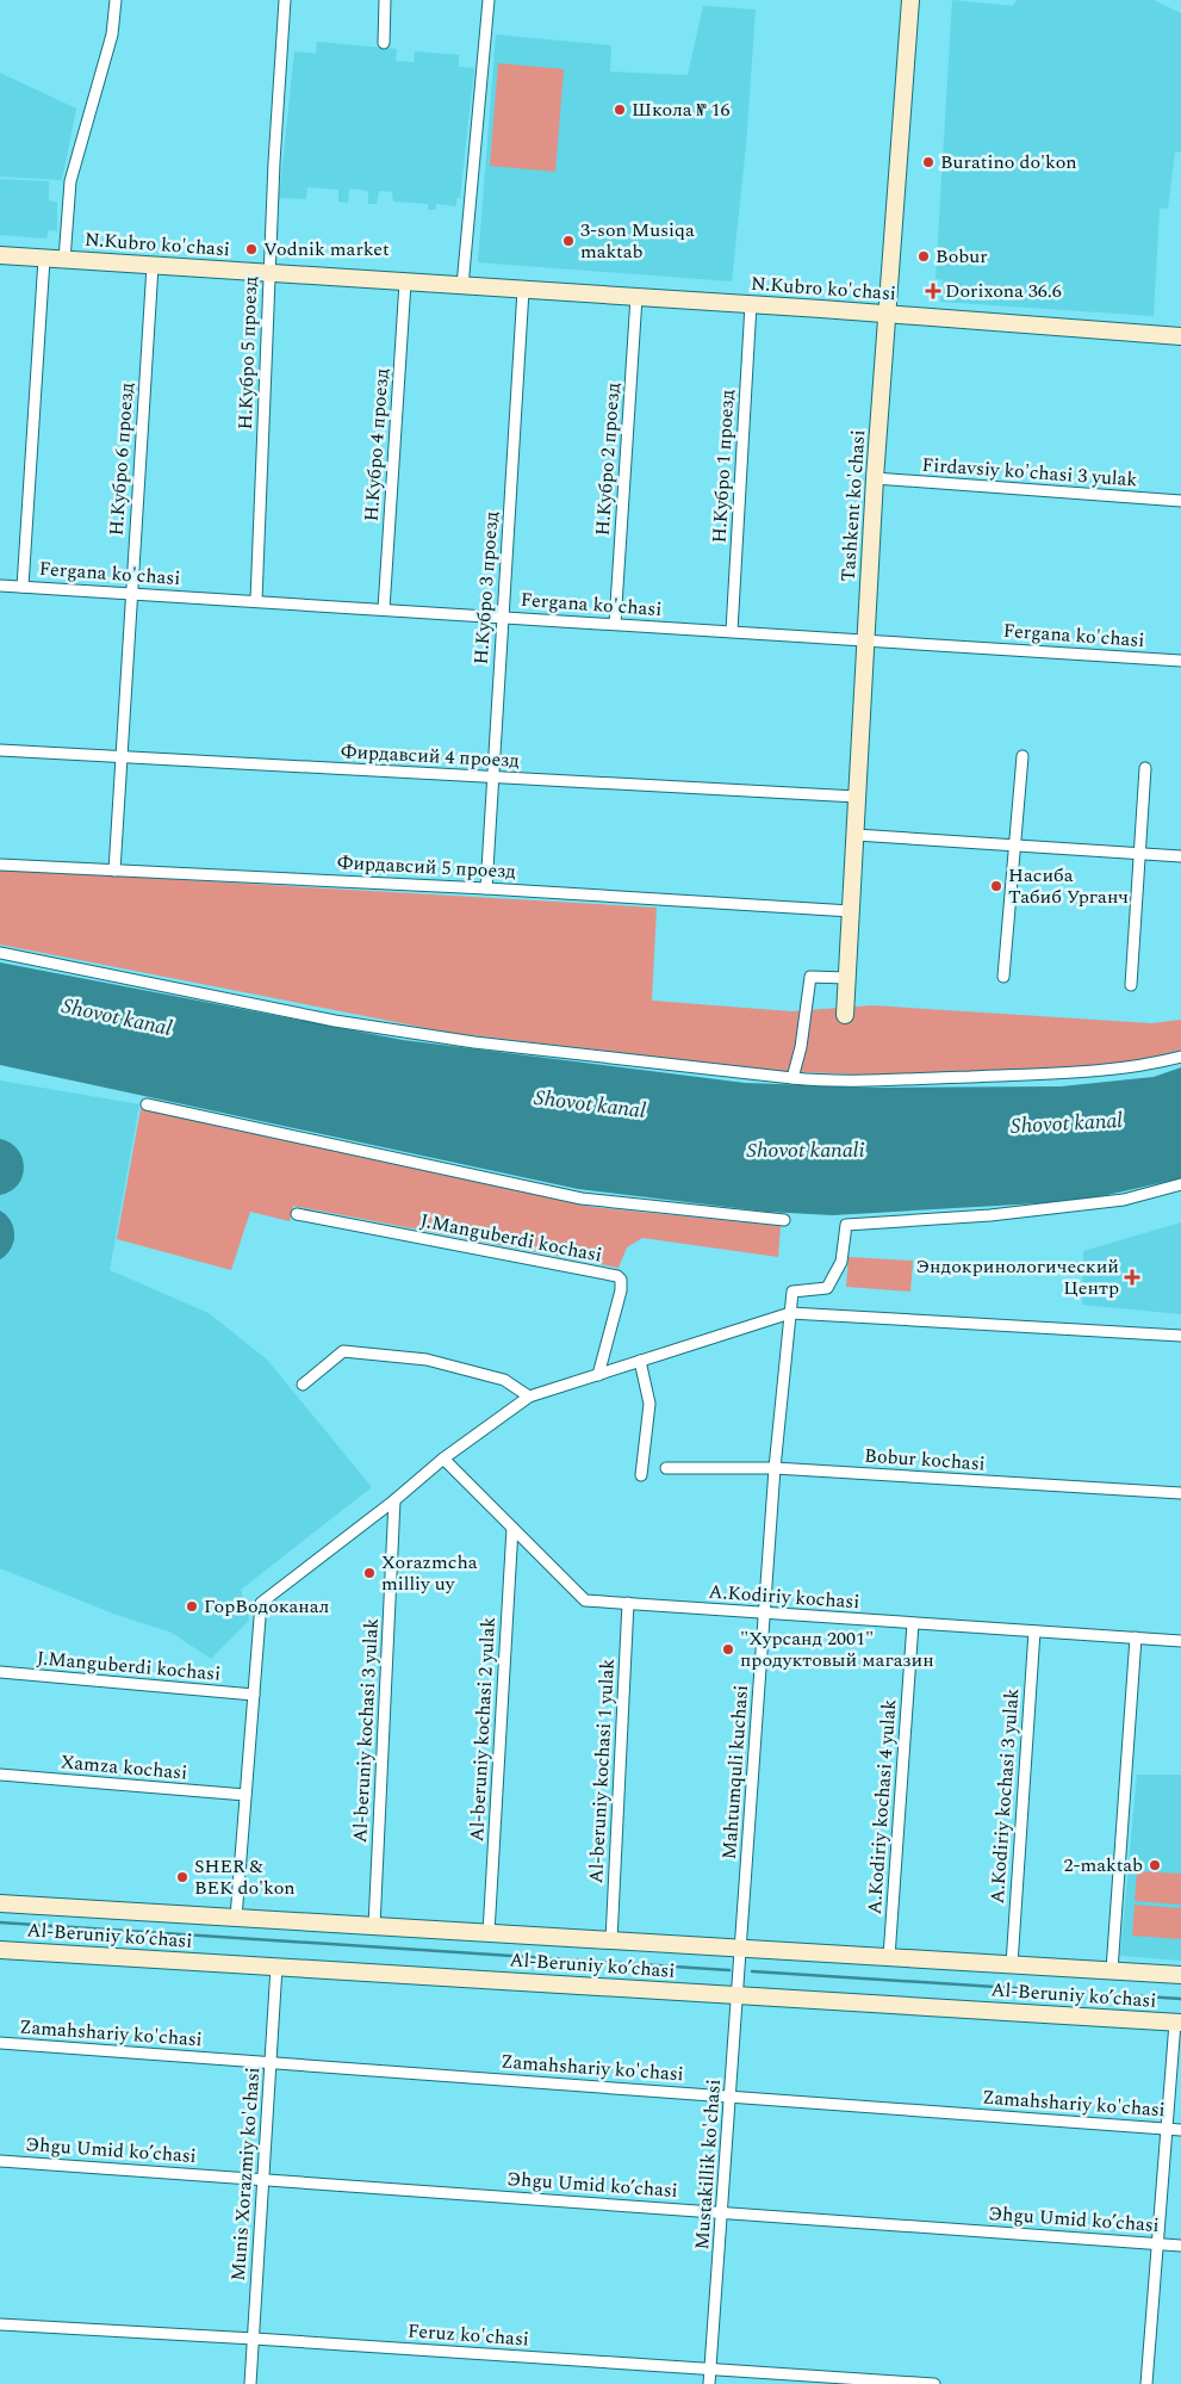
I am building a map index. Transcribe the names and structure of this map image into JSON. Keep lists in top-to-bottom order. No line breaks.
{"streets":{"main road":["N.Kubro ko'chasi","Tashkent ko'chasi","Al-Beruniy ko’chasi"],"street":["Н.Кубро 5 проезд","Н.Кубро 4 проезд","Н.Кубро 6 проезд","Н.Кубро 2 проезд","Н.Кубро 1 проезд","Firdavsiy ko'chasi 3 yulak","Fergana ko'chasi","Н.Кубро 3 проезд","Фирдавсий 4 проезд","Фирдавсий 5 проезд","J.Manguberdi kochasi","Bobur kochasi","A.Kodiriy kochasi","Al-beruniy kochasi 2 yulak","Al-beruniy kochasi 3 yulak","Xamza kochasi","Al-beruniy kochasi 1 yulak","Mahtumquli kuchasi","A.Kodiriy kochasi 3 yulak","A.Kodiriy kochasi 4 yulak","Zamahshariy ko'chasi","Эhgu Umid ko’chasi","Mustakillik ko'chasi","Munis Xorazmiy ko'chasi","Feruz ko'chasi"]},"crossings":[["N.Kubro ko'chasi","Н.Кубро 5 проезд"],["N.Kubro ko'chasi","Н.Кубро 4 проезд"],["N.Kubro ko'chasi","Н.Кубро 6 проезд"],["N.Kubro ko'chasi","Н.Кубро 2 проезд"],["N.Kubro ko'chasi","Н.Кубро 1 проезд"],["N.Kubro ko'chasi","Tashkent ko'chasi"],["N.Kubro ko'chasi","Н.Кубро 3 проезд"],["Н.Кубро 5 проезд","Fergana ko'chasi"],["Н.Кубро 4 проезд","Fergana ko'chasi"],["Н.Кубро 6 проезд","Fergana ko'chasi"],["Н.Кубро 6 проезд","Фирдавсий 4 проезд"],["Н.Кубро 6 проезд","Фирдавсий 5 проезд"],["Н.Кубро 2 проезд","Fergana ko'chasi"],["Н.Кубро 1 проезд","Fergana ko'chasi"],["Firdavsiy ko'chasi 3 yulak","Tashkent ko'chasi"],["Tashkent ko'chasi","Fergana ko'chasi"],["Tashkent ko'chasi","Фирдавсий 4 проезд"],["Tashkent ko'chasi","Фирдавсий 5 проезд"],["Fergana ko'chasi","Н.Кубро 3 проезд"],["Н.Кубро 3 проезд","Фирдавсий 4 проезд"],["Н.Кубро 3 проезд","Фирдавсий 5 проезд"],["Bobur kochasi","Mahtumquli kuchasi"],["A.Kodiriy kochasi","Al-beruniy kochasi 2 yulak"],["A.Kodiriy kochasi","Al-beruniy kochasi 1 yulak"],["A.Kodiriy kochasi","Mahtumquli kuchasi"],["A.Kodiriy kochasi","A.Kodiriy kochasi 3 yulak"],["A.Kodiriy kochasi","A.Kodiriy kochasi 4 yulak"],["Al-beruniy kochasi 2 yulak","Al-Beruniy ko’chasi"],["Al-beruniy kochasi 3 yulak","Al-Beruniy ko’chasi"],["Al-beruniy kochasi 1 yulak","Al-Beruniy ko’chasi"],["Mahtumquli kuchasi","Al-Beruniy ko’chasi"],["Mahtumquli kuchasi","Mustakillik ko'chasi"],["A.Kodiriy kochasi 3 yulak","Al-Beruniy ko’chasi"],["A.Kodiriy kochasi 4 yulak","Al-Beruniy ko’chasi"],["Al-Beruniy ko’chasi","Mustakillik ko'chasi"],["Al-Beruniy ko’chasi","Munis Xorazmiy ko'chasi"],["Zamahshariy ko'chasi","Mustakillik ko'chasi"],["Zamahshariy ko'chasi","Munis Xorazmiy ko'chasi"],["Эhgu Umid ko’chasi","Mustakillik ko'chasi"],["Эhgu Umid ko’chasi","Munis Xorazmiy ko'chasi"],["Mustakillik ko'chasi","Feruz ko'chasi"],["Munis Xorazmiy ko'chasi","Feruz ko'chasi"]],"water":["Shovot kanal","Shovot kanali"],"places":{"other":["Школа № 16","Buratino do'kon","3-son Musiqa maktab","Vodnik market","Bobur","Насиба Табиб Урганч","Xorazmcha milliy uy","ГорВодоканал","\"Хурсанд 2001\" продуктовый магазин","2-maktab","SHER & BEK do'kon"],"health":["Dorixona 36.6","Эндокринологический Центр"]}}
